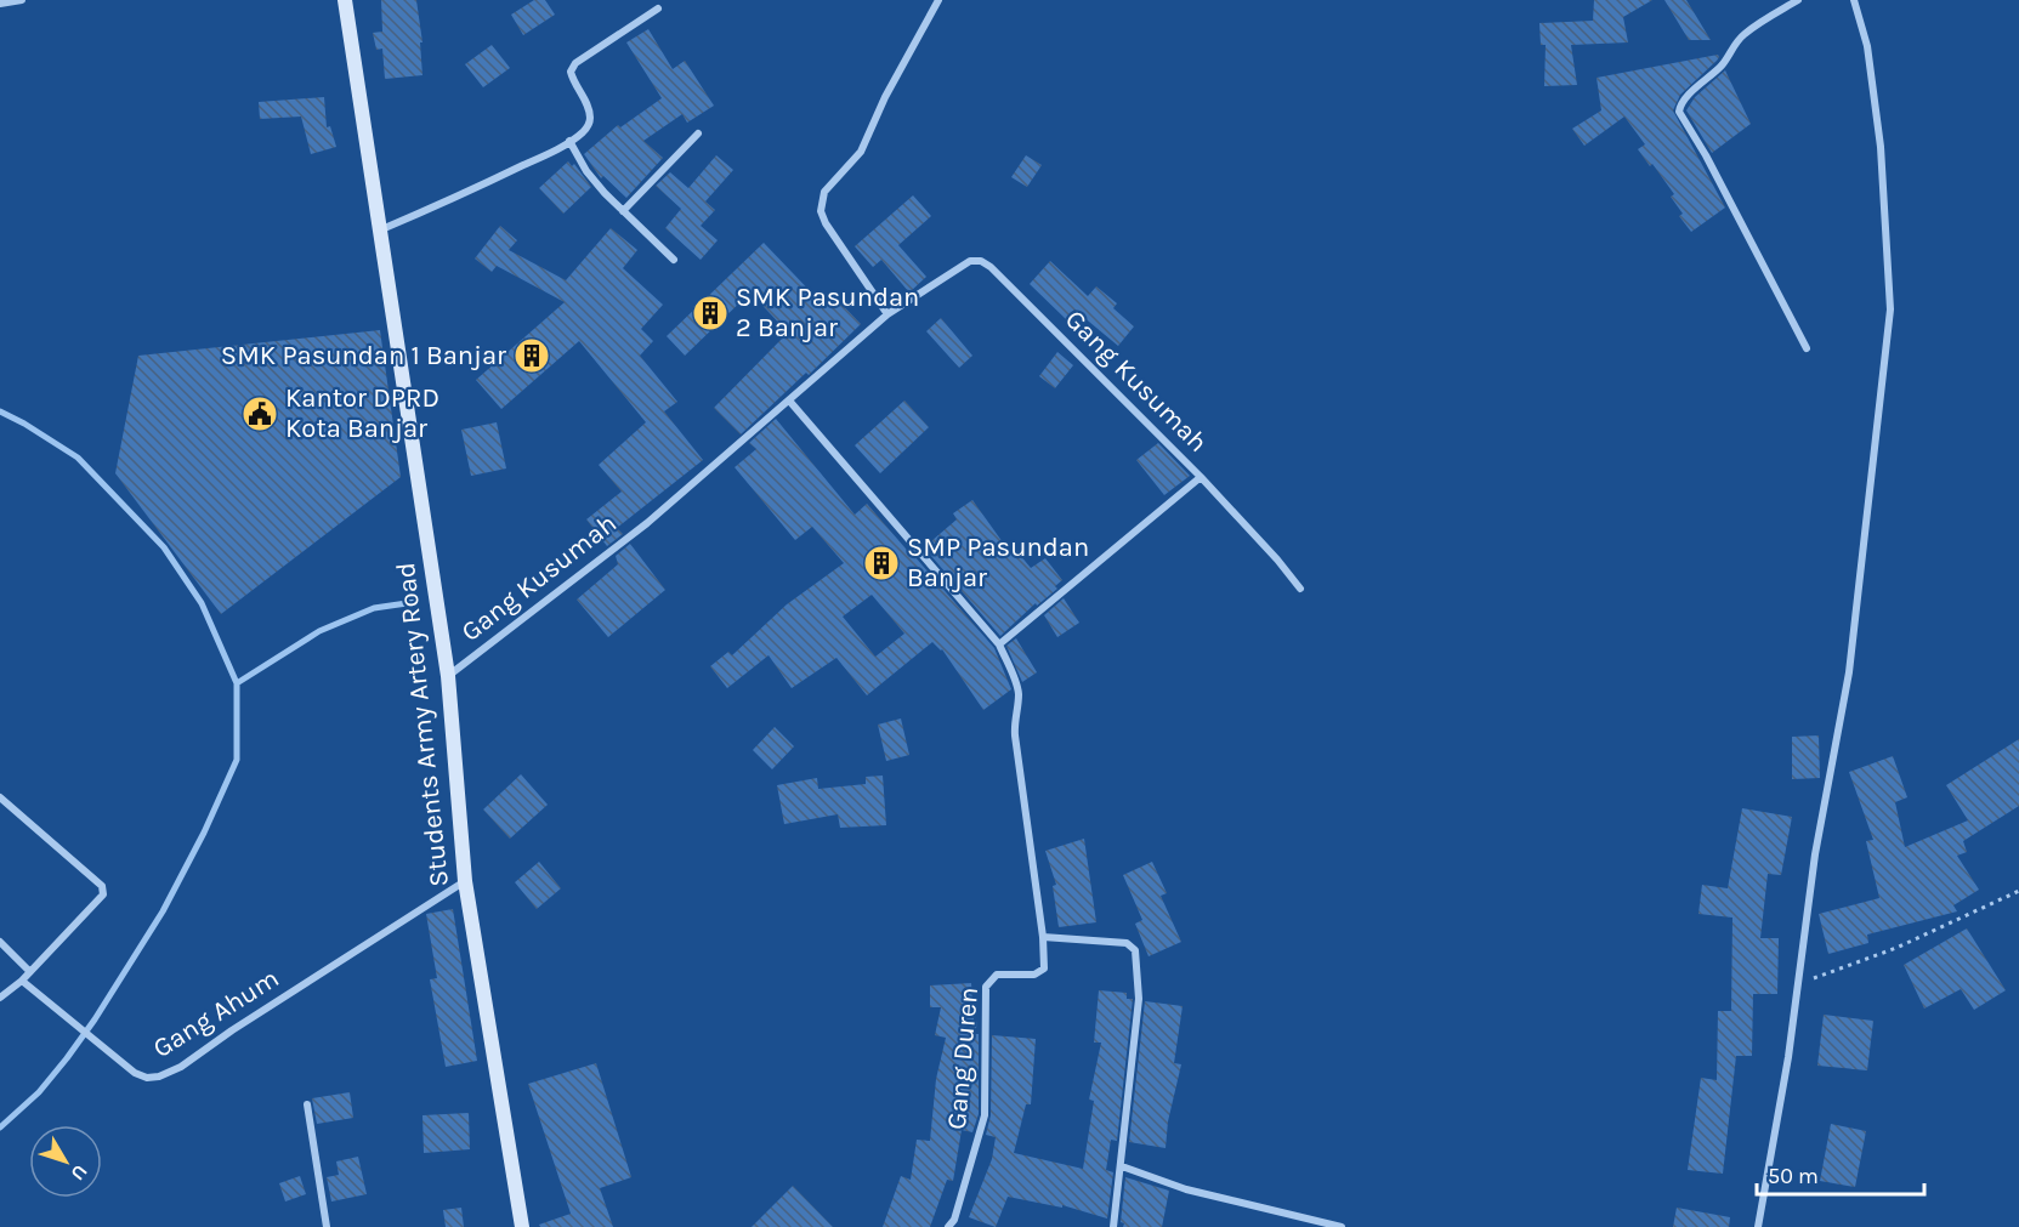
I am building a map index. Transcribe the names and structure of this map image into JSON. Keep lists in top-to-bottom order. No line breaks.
{"streets":{"main road":["Students Army Artery Road"],"street":["Gang Kusumah","Gang Ahum","Gang Duren"]},"crossings":[["Gang Kusumah","Students Army Artery Road"],["Students Army Artery Road","Gang Ahum"]],"places":{"building":["SMK Pasundan 2 Banjar","SMK Pasundan 1 Banjar","SMP Pasundan Banjar"],"public building":["Kantor DPRD Kota Banjar"]},"scale_bar":"50 m","north":"bottom right"}
